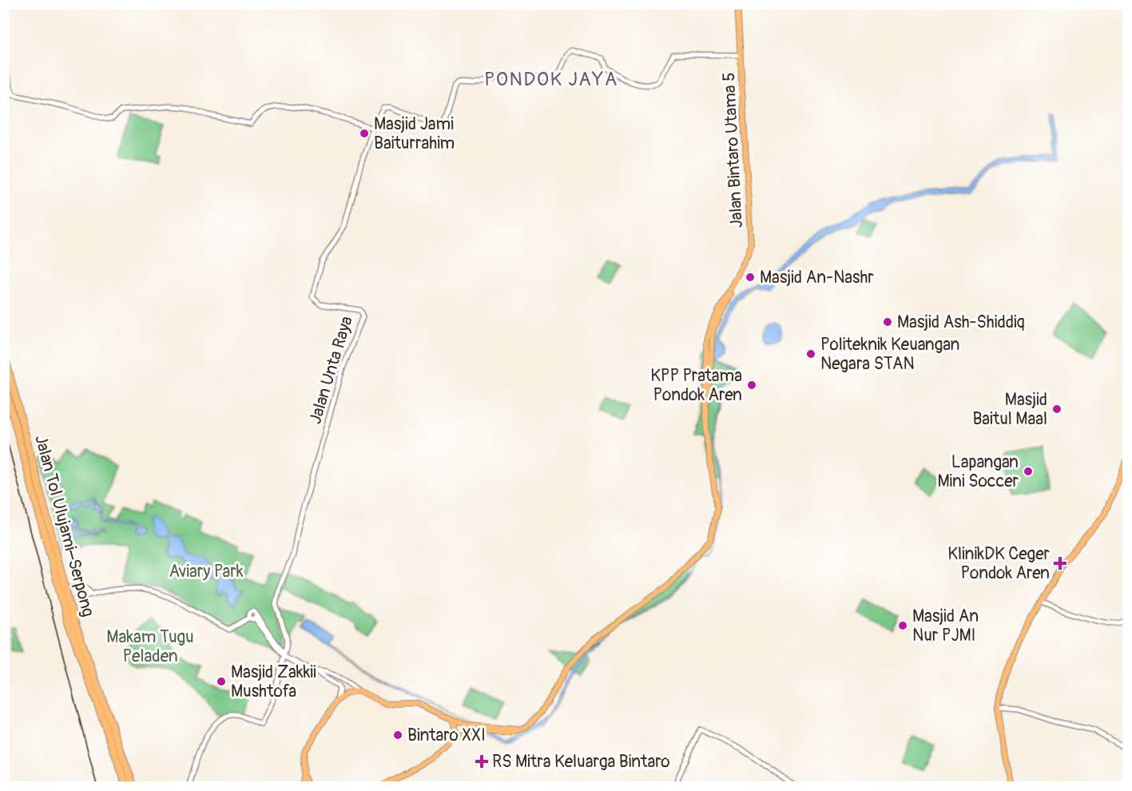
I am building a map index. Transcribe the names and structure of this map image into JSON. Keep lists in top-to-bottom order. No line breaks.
{"streets":{"highway":["Jalan Tol Ulujami–Serpong"],"main road":["Jalan Bintaro Utama 5"],"street":["Jalan Unta Raya"]},"crossings":[["Jalan Bintaro Utama 5","Jalan Unta Raya"]],"districts":["PONDOK JAYA"],"parks":["Aviary Park","Makam Tugu Peladen"],"places":{"other":["Masjid Jami Baiturrahim","Masjid An-Nashr","Masjid Ash-Shiddiq","Politeknik Keuangan Negara STAN","KPP Pratama Pondok Aren","Masjid Baitul Maal","Lapangan Mini Soccer","Masjid An Nur PJMI","Masjid Zakkii Mushtofa","Bintaro XXI"],"health":["KlinikDK Ceger Pondok Aren","RS Mitra Keluarga Bintaro"]}}
